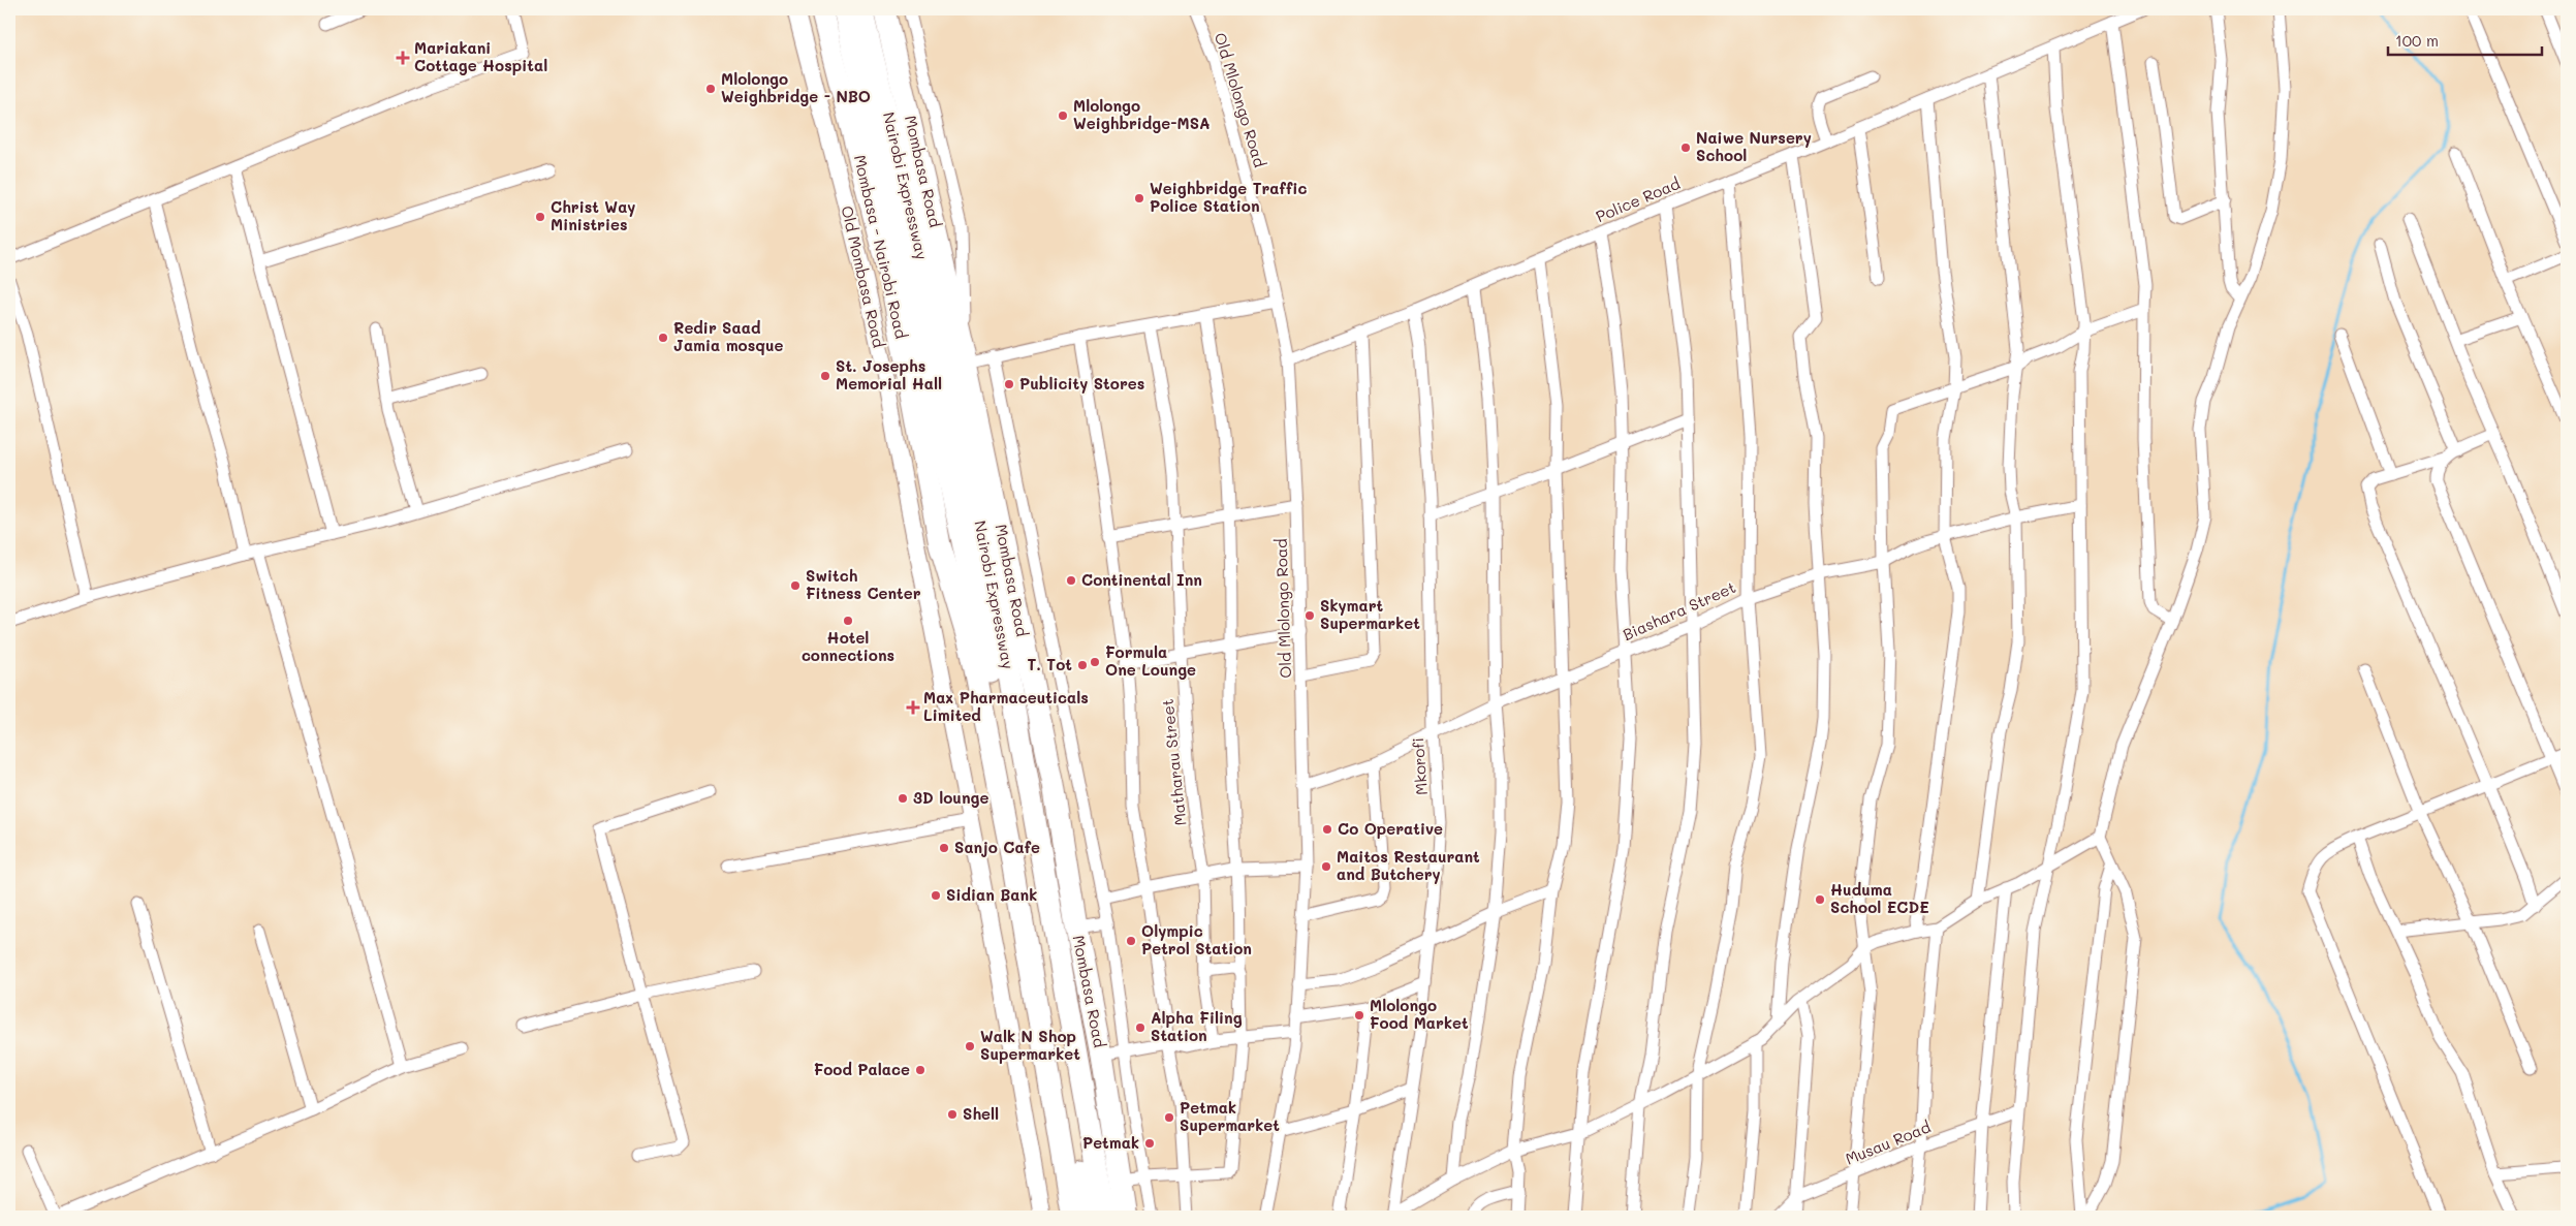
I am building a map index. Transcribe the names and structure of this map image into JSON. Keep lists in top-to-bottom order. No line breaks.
{"streets":{"highway":["Mombasa Road","Nairobi Expressway","Mombasa - Nairobi Road"],"street":["Old Mlolongo Road","Police Road","Old Mombasa Road","Biashara Street","Matharau Street","Mkorofi","Musau Road"]},"crossings":[["Old Mlolongo Road","Police Road"],["Old Mlolongo Road","Biashara Street"],["Police Road","Mkorofi"],["Biashara Street","Mkorofi"]],"places":{"health":["Mariakani Cottage Hospital","Max Pharmaceuticals Limited"],"other":["Mlolongo Weighbridge - NBO","Mlolongo Weighbridge-MSA","Naiwe Nursery School","Weighbridge Traffic Police Station","Christ Way Ministries","Redir Saad Jamia mosque","St. Josephs Memorial Hall","Publicity Stores","Continental Inn","Switch Fitness Center","Skymart Supermarket","Hotel connections","Formula One Lounge","T. Tot","3D lounge","Co Operative","Sanjo Cafe","Maitos Restaurant and Butchery","Sidian Bank","Huduma School ECDE","Olympic Petrol Station","Mlolongo Food Market","Alpha Filing Station","Walk N Shop Supermarket","Food Palace","Shell","Petmak Supermarket","Petmak"]},"scale_bar":"100 m"}
